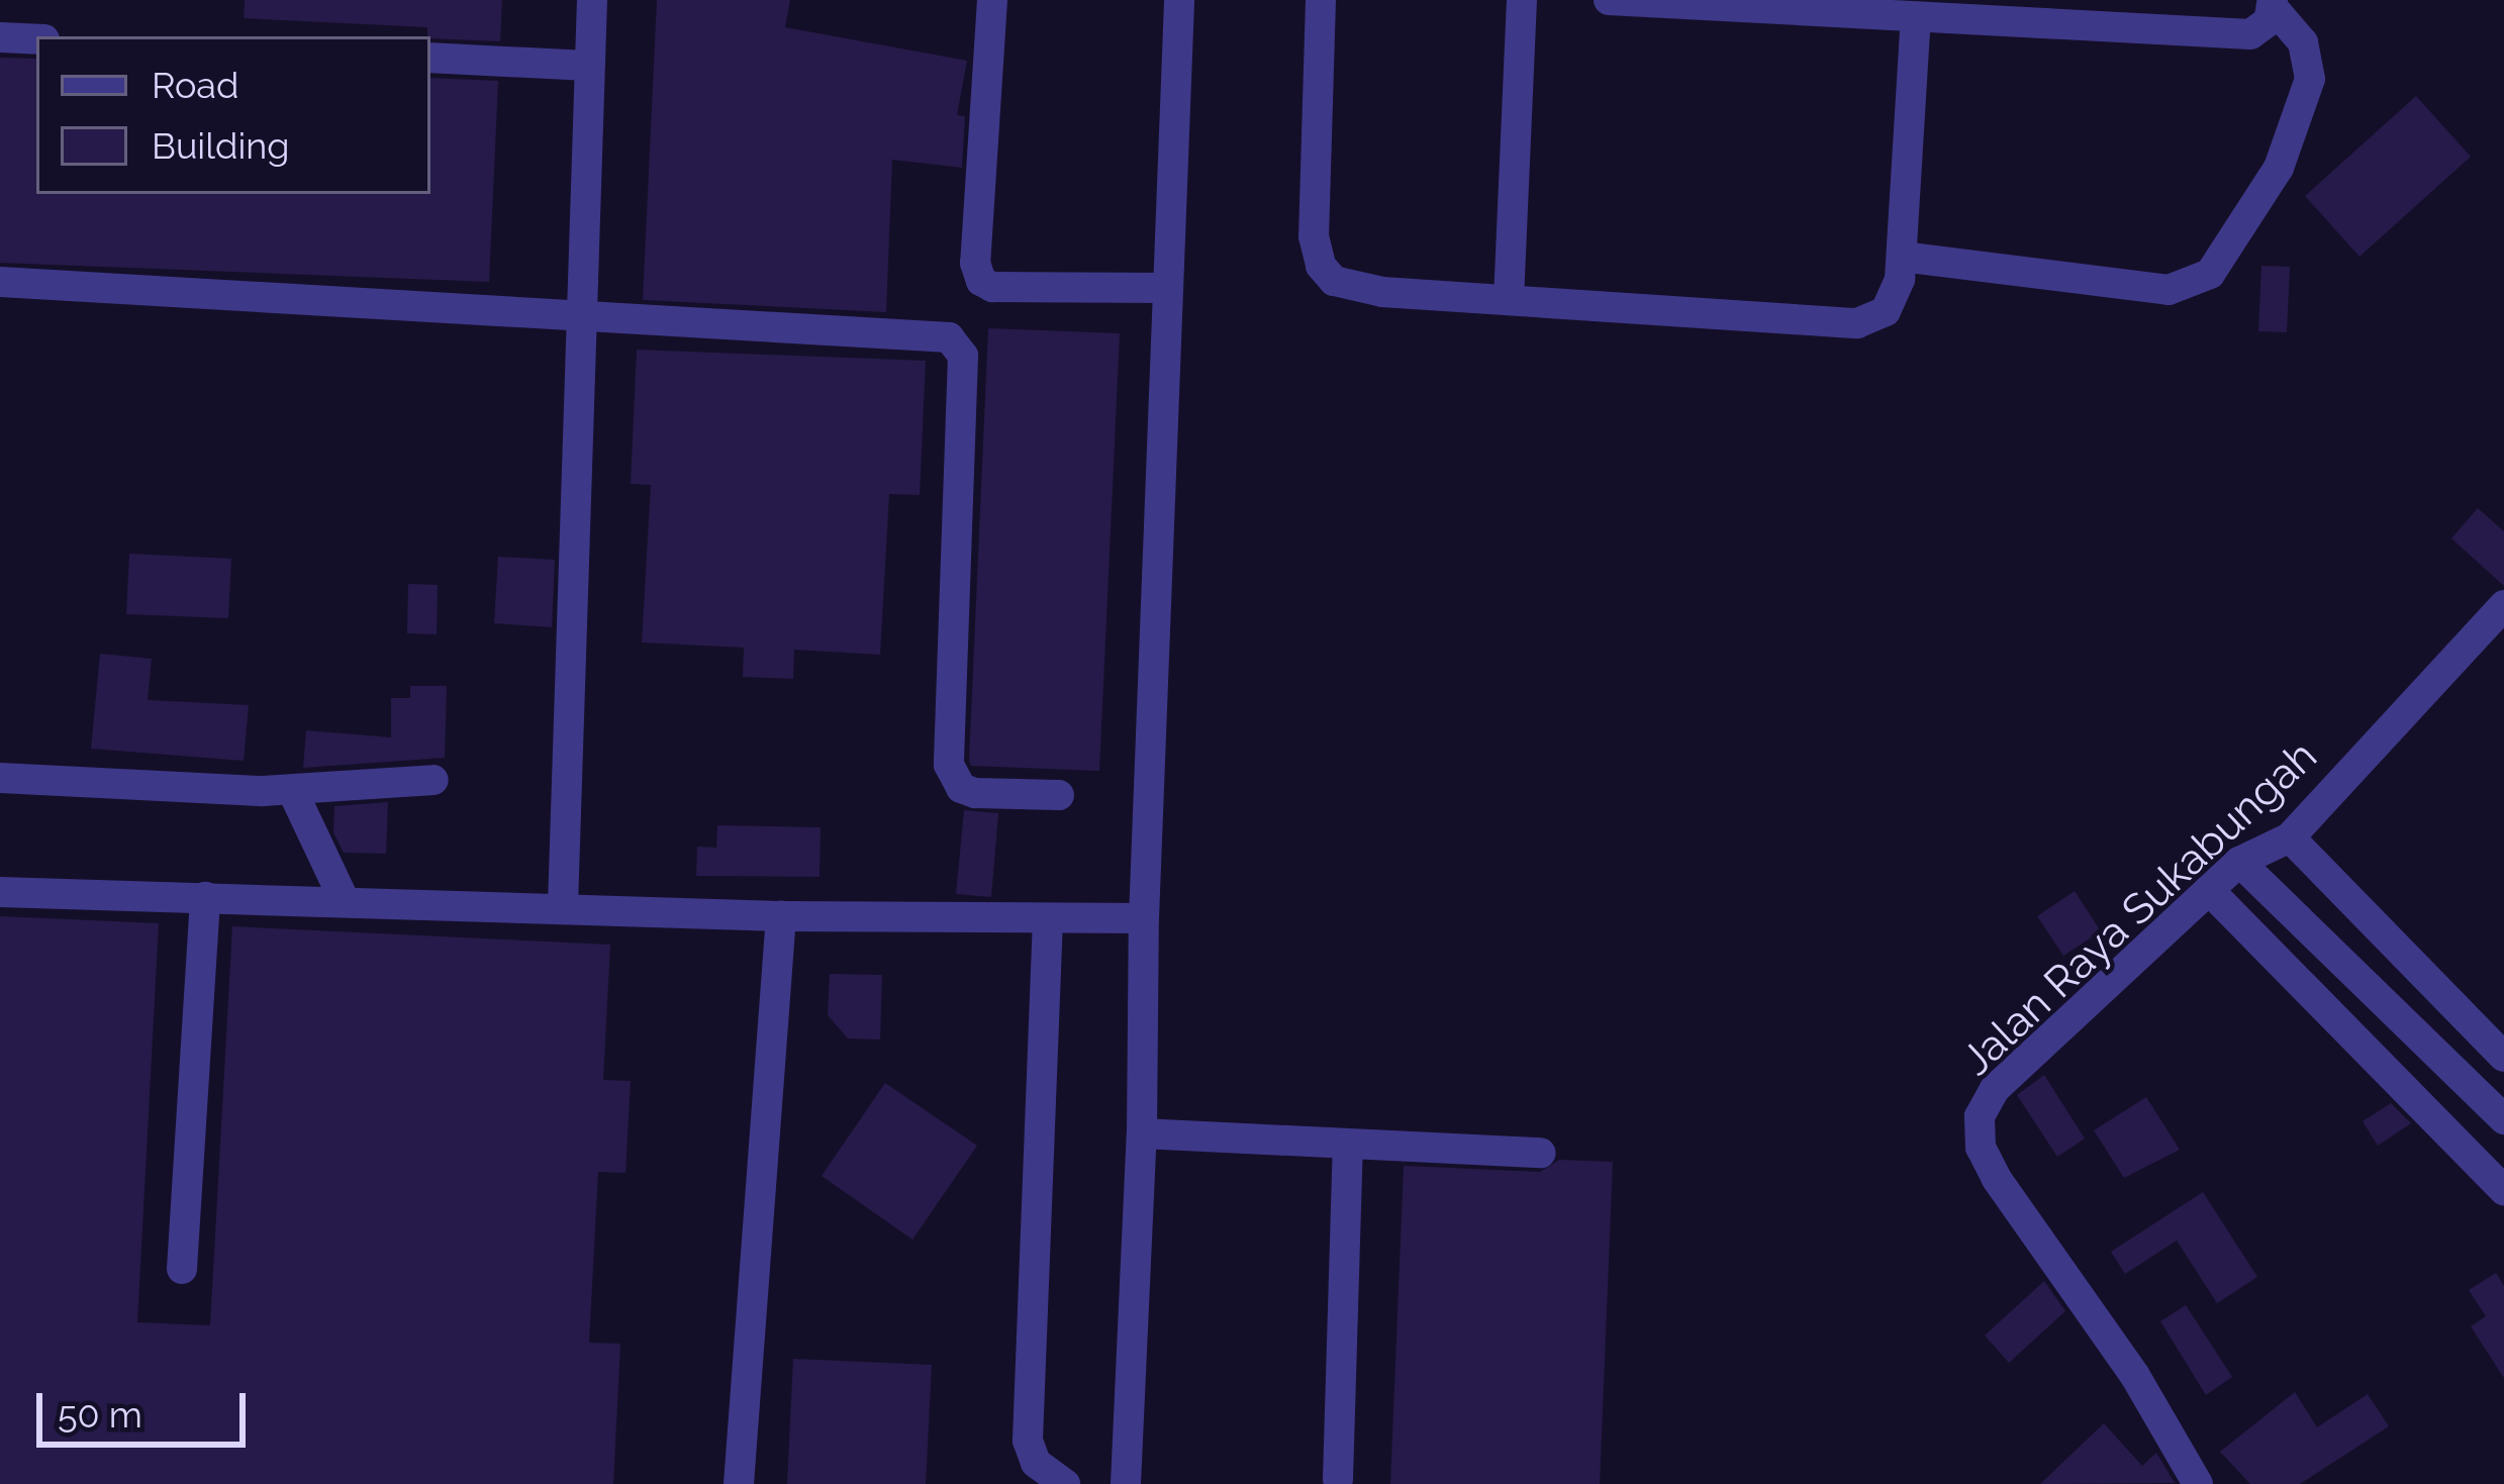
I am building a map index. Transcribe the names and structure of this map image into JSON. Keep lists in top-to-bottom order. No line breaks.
{"streets":{"street":["Jalan Raya Sukabungah"]},"legend":["Road","Building"],"scale_bar":"50 m"}
